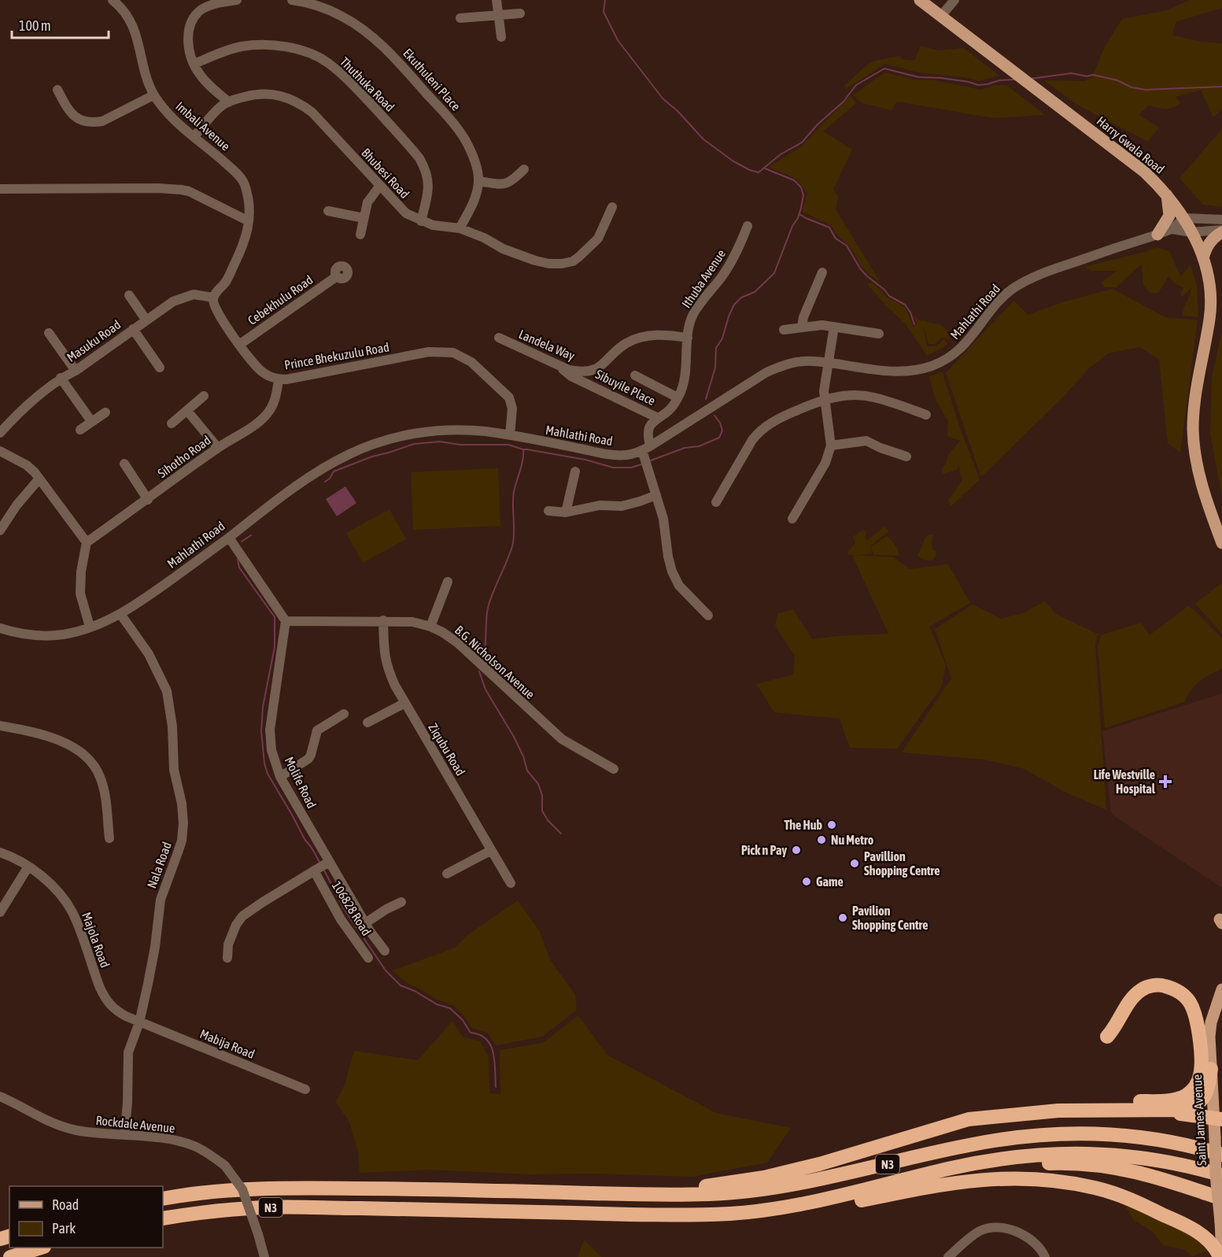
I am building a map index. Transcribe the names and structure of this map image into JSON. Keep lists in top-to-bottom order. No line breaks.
{"streets":{"highway":["N3"],"main road":["Harry Gwala Road","Saint James Avenue"],"street":["Ekuthuleni Place","Thuthuka Road","Imbali Avenue","Bhubesi Road","Ithuba Avenue","Cebekhulu Road","Mahlathi Road","Masuku Road","Landela Way","Prince Bhekuzulu Road","Sibuyile Place","Sihotho Road","B.G. Nicholson Avenue","Ziqubu Road","Molife Road","Nala Road","106828 Road","Majola Road","Mabija Road","Rockdale Avenue"]},"crossings":[["Ekuthuleni Place","Bhubesi Road"],["Thuthuka Road","Bhubesi Road"],["Imbali Avenue","Bhubesi Road"],["Harry Gwala Road","Mahlathi Road"],["Ithuba Avenue","Mahlathi Road"],["Ithuba Avenue","Landela Way"],["Ithuba Avenue","Sibuyile Place"],["Cebekhulu Road","Prince Bhekuzulu Road"],["Mahlathi Road","Prince Bhekuzulu Road"],["Mahlathi Road","Nala Road"],["Masuku Road","Prince Bhekuzulu Road"],["Landela Way","Sibuyile Place"],["Prince Bhekuzulu Road","Sihotho Road"],["B.G. Nicholson Avenue","Ziqubu Road"],["B.G. Nicholson Avenue","Molife Road"],["Nala Road","Majola Road"],["Nala Road","Mabija Road"],["Nala Road","Rockdale Avenue"],["Majola Road","Mabija Road"]],"places":{"health":["Life Westville Hospital"],"other":["The Hub","Nu Metro","Pick n Pay","Pavillion Shopping Centre","Game","Pavilion Shopping Centre"]},"legend":["Road","Park"],"scale_bar":"100 m"}
